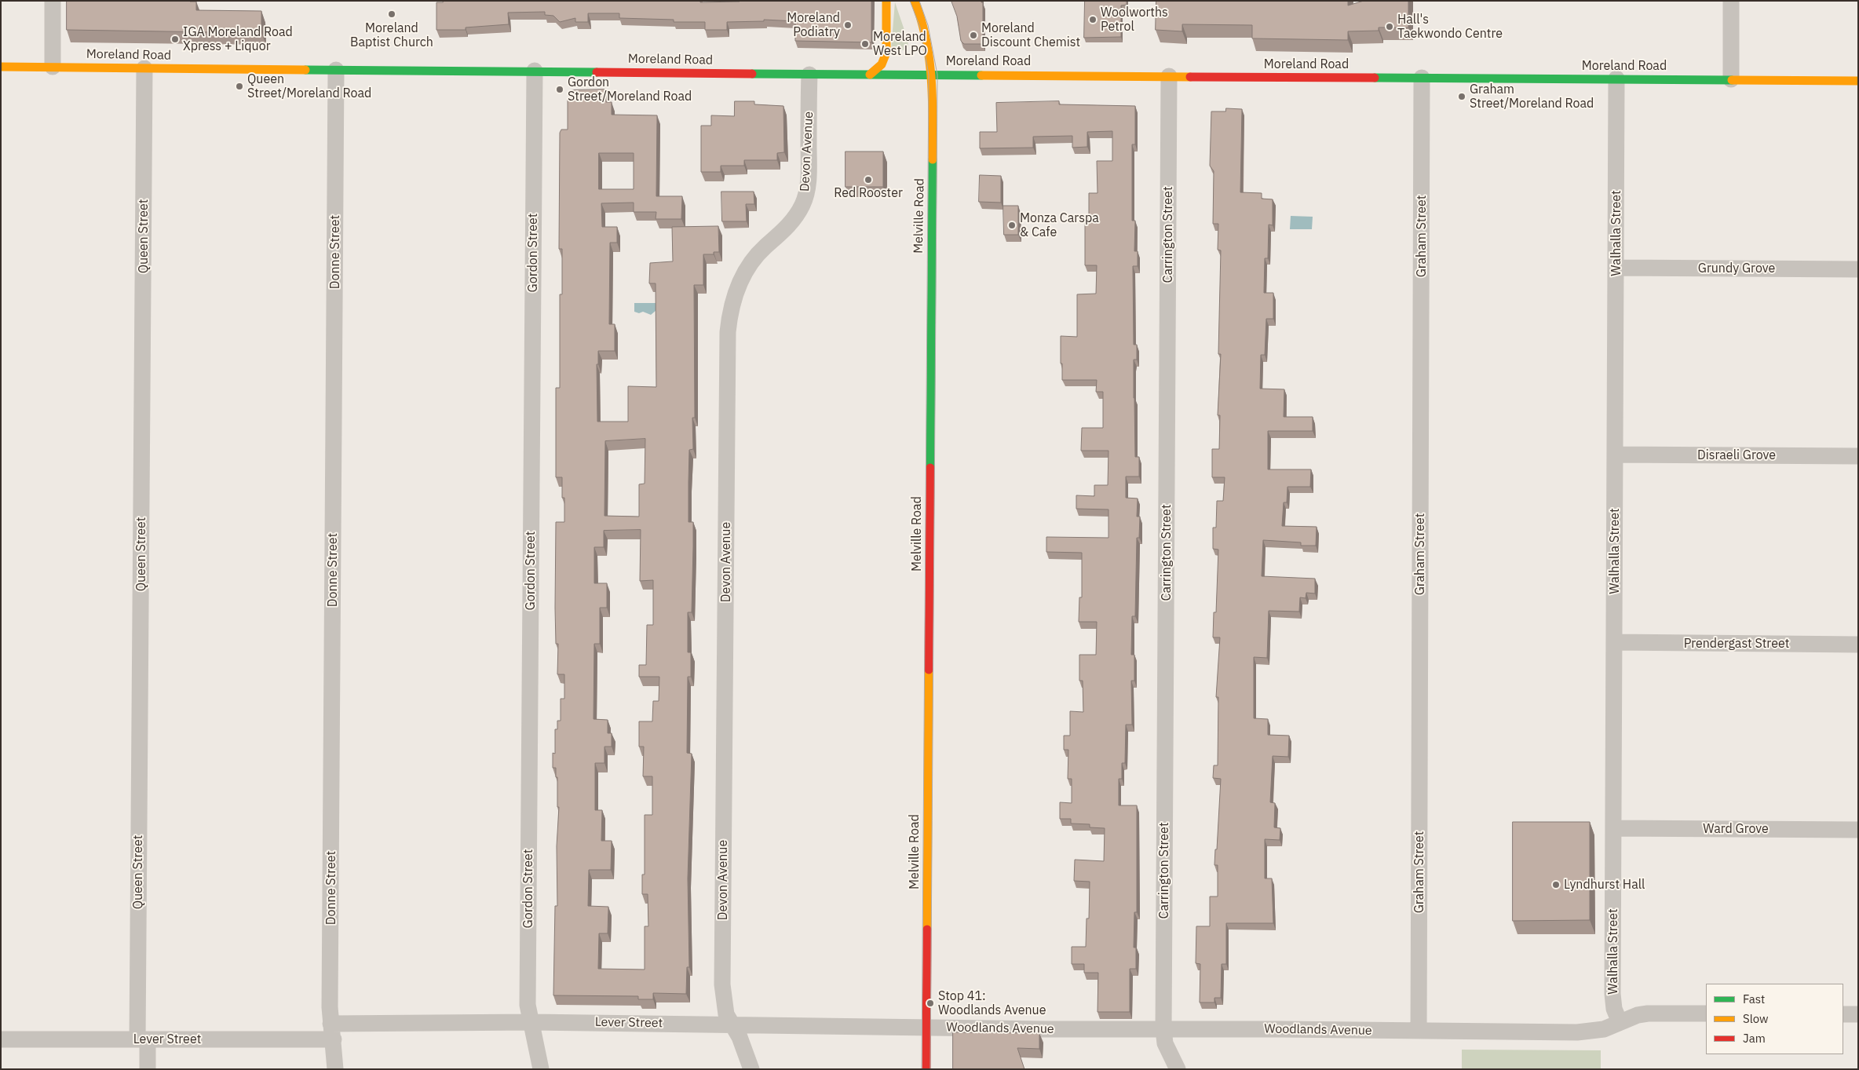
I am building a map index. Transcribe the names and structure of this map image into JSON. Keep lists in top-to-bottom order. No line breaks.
{"streets":{"main road":["Moreland Road","Melville Road"],"street":["Devon Avenue","Walhalla Street","Carrington Street","Queen Street","Graham Street","Donne Street","Gordon Street","Grundy Grove","Disraeli Grove","Prendergast Street","Ward Grove","Lever Street","Woodlands Avenue"]},"crossings":[["Moreland Road","Devon Avenue"],["Moreland Road","Melville Road"],["Moreland Road","Walhalla Street"],["Moreland Road","Carrington Street"],["Moreland Road","Queen Street"],["Moreland Road","Graham Street"],["Moreland Road","Donne Street"],["Moreland Road","Gordon Street"],["Devon Avenue","Lever Street"],["Melville Road","Lever Street"],["Melville Road","Woodlands Avenue"],["Walhalla Street","Grundy Grove"],["Walhalla Street","Disraeli Grove"],["Walhalla Street","Prendergast Street"],["Walhalla Street","Ward Grove"],["Walhalla Street","Woodlands Avenue"],["Carrington Street","Woodlands Avenue"],["Queen Street","Lever Street"],["Graham Street","Woodlands Avenue"],["Donne Street","Lever Street"],["Gordon Street","Lever Street"],["Lever Street","Woodlands Avenue"]],"places":["Moreland Baptist Church","Woolworths Petrol","Moreland Podiatry","Hall's Taekwondo Centre","Moreland Discount Chemist","IGA Moreland Road Xpress + Liquor","Moreland West LPO","Queen Street/Moreland Road","Gordon Street/Moreland Road","Graham Street/Moreland Road","Red Rooster","Monza Carspa & Cafe","Lyndhurst Hall","Stop 41: Woodlands Avenue"],"legend":["Fast","Slow","Jam"]}
